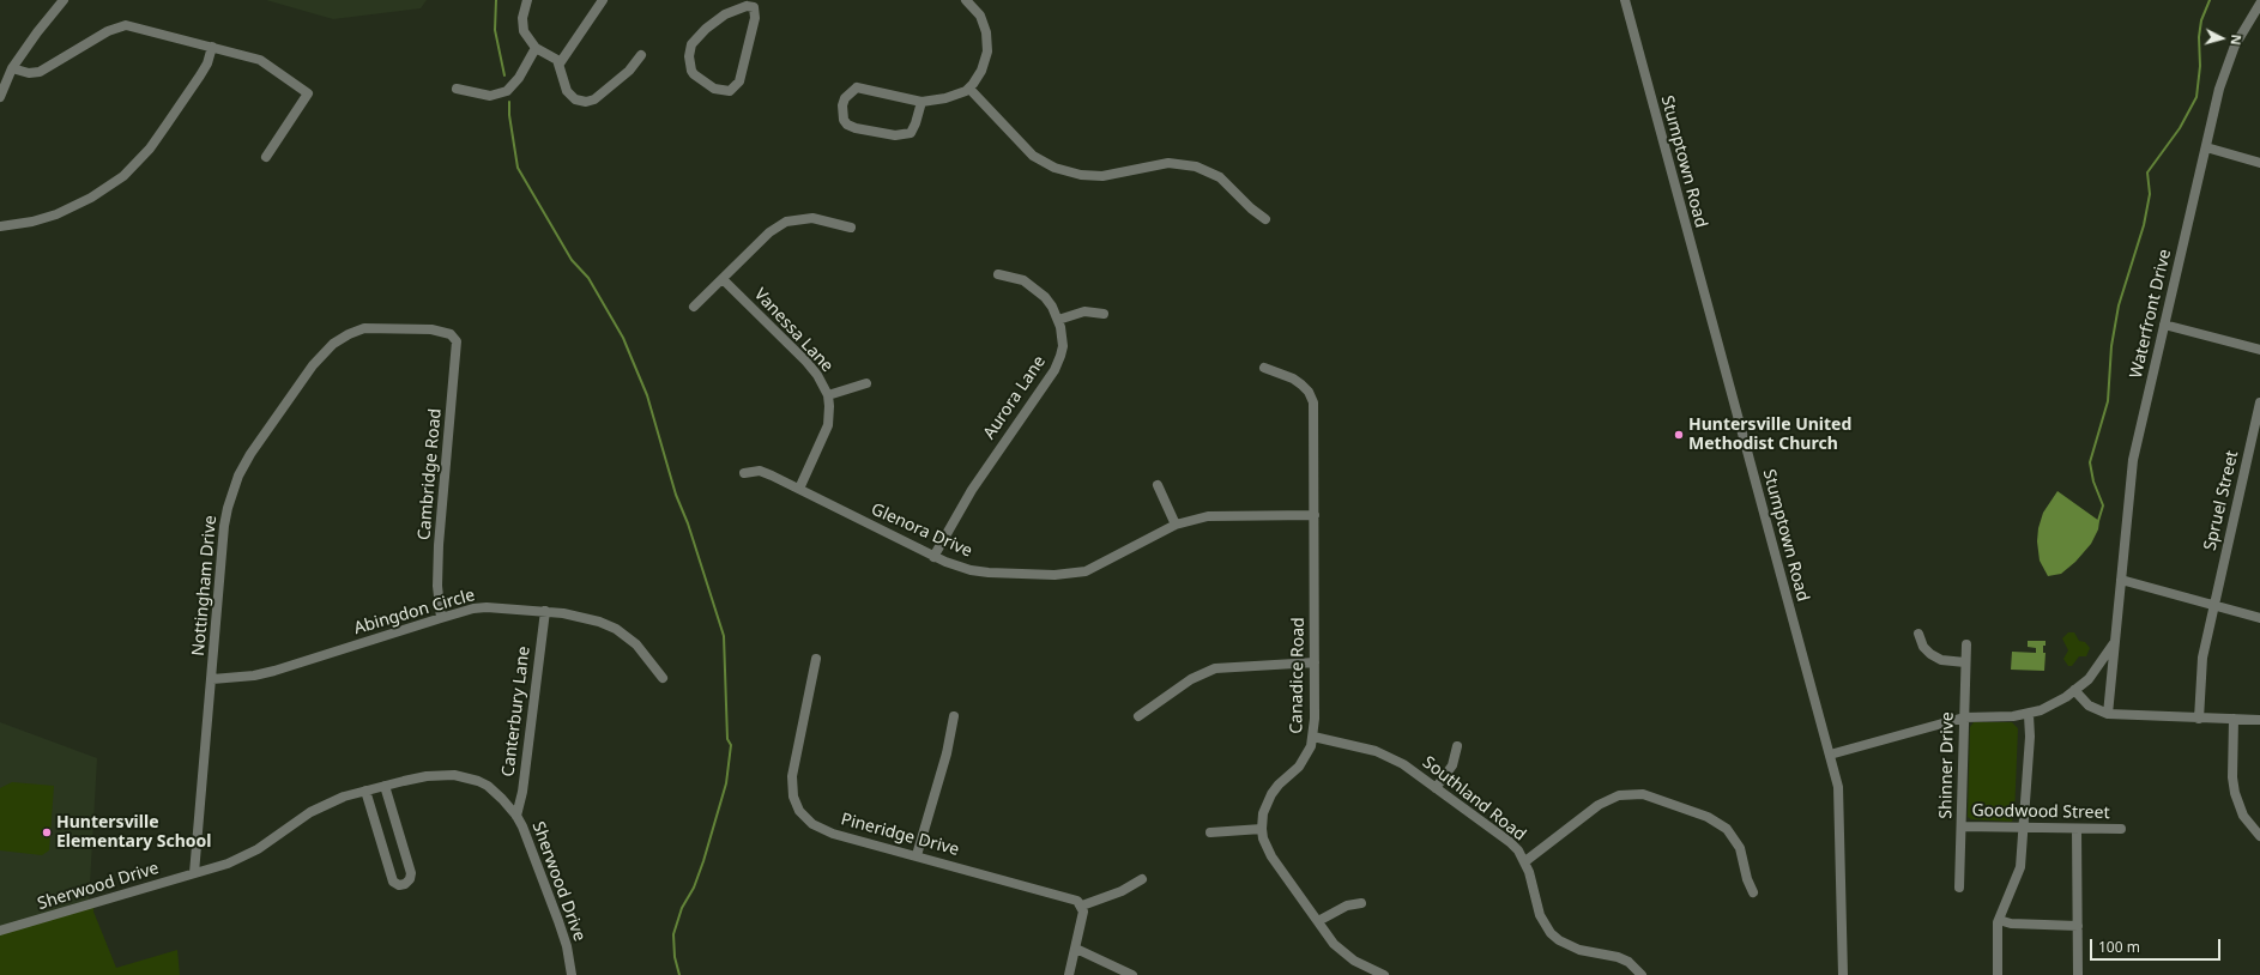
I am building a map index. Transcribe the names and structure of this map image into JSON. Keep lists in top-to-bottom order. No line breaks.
{"streets":{"street":["Stumptown Road","Waterfront Drive","Vanessa Lane","Aurora Lane","Cambridge Road","Spruel Street","Glenora Drive","Nottingham Drive","Abingdon Circle","Canadice Road","Canterbury Lane","Shinner Drive","Southland Road","Goodwood Street","Pineridge Drive","Sherwood Drive"]},"crossings":[["Stumptown Road","Waterfront Drive"],["Waterfront Drive","Shinner Drive"],["Vanessa Lane","Glenora Drive"],["Aurora Lane","Glenora Drive"],["Cambridge Road","Nottingham Drive"],["Cambridge Road","Abingdon Circle"],["Glenora Drive","Canadice Road"],["Nottingham Drive","Abingdon Circle"],["Nottingham Drive","Sherwood Drive"],["Abingdon Circle","Canterbury Lane"],["Canadice Road","Southland Road"],["Canterbury Lane","Sherwood Drive"],["Shinner Drive","Goodwood Street"]],"places":["Huntersville United Methodist Church","Huntersville Elementary School"],"scale_bar":"100 m","north":"right"}
